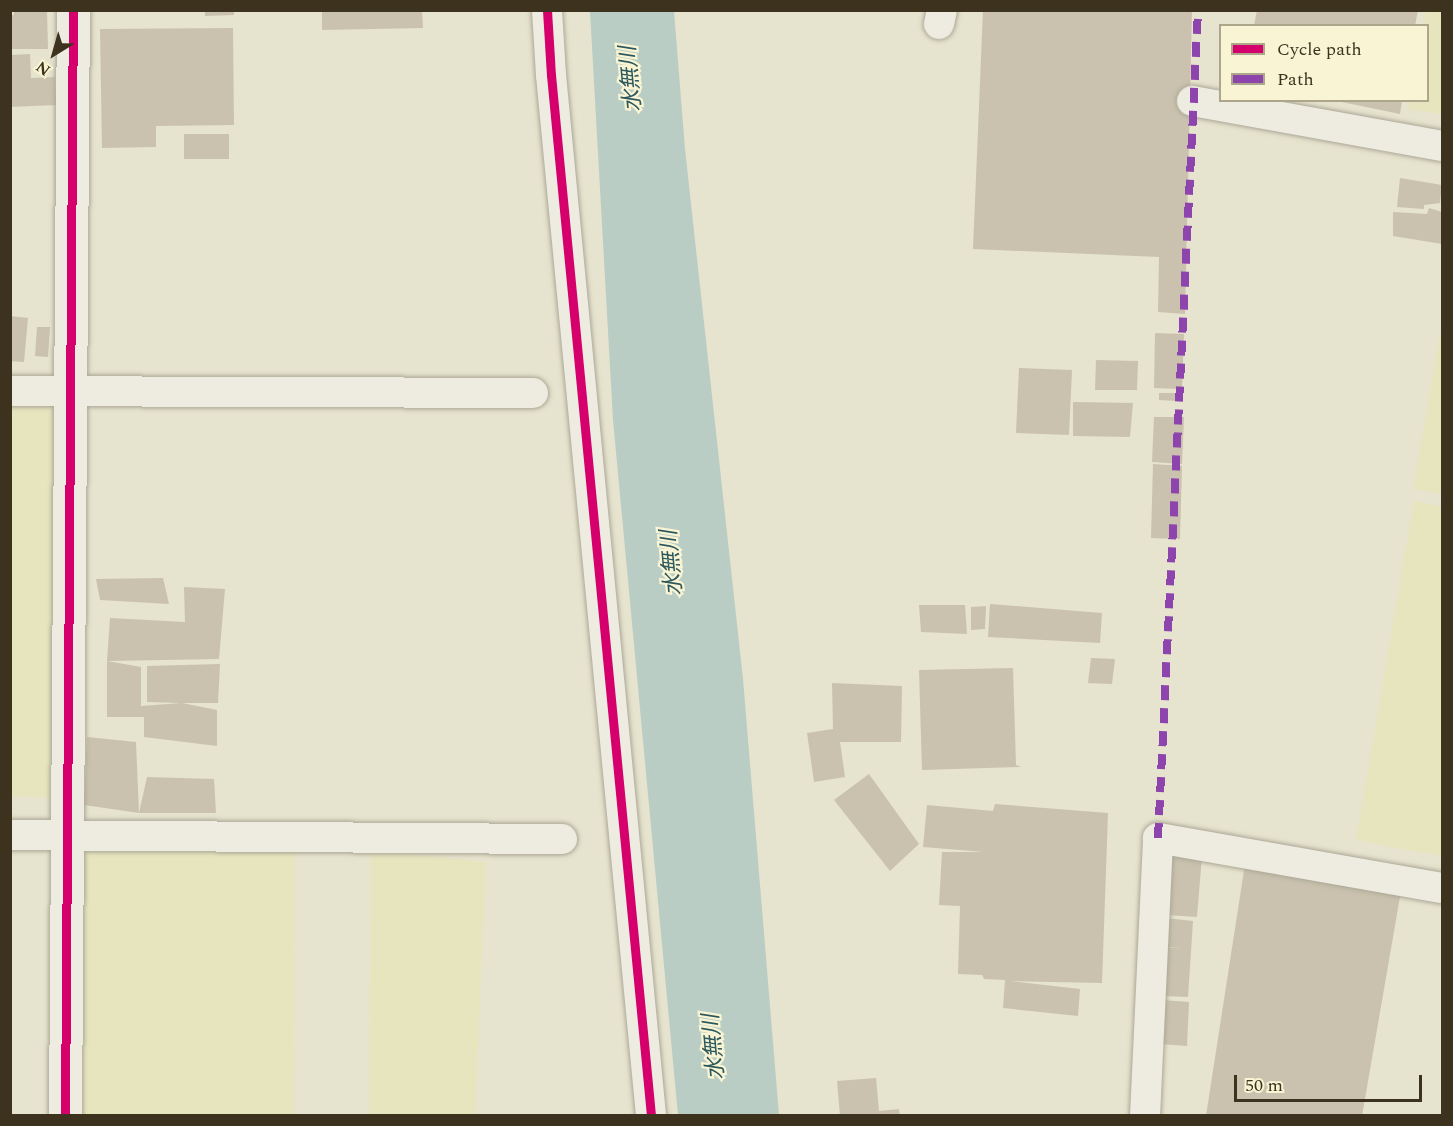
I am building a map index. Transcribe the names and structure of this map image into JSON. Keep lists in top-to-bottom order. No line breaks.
{"water":["水無川"],"legend":["Cycle path","Path"],"scale_bar":"50 m","north":"bottom left"}
